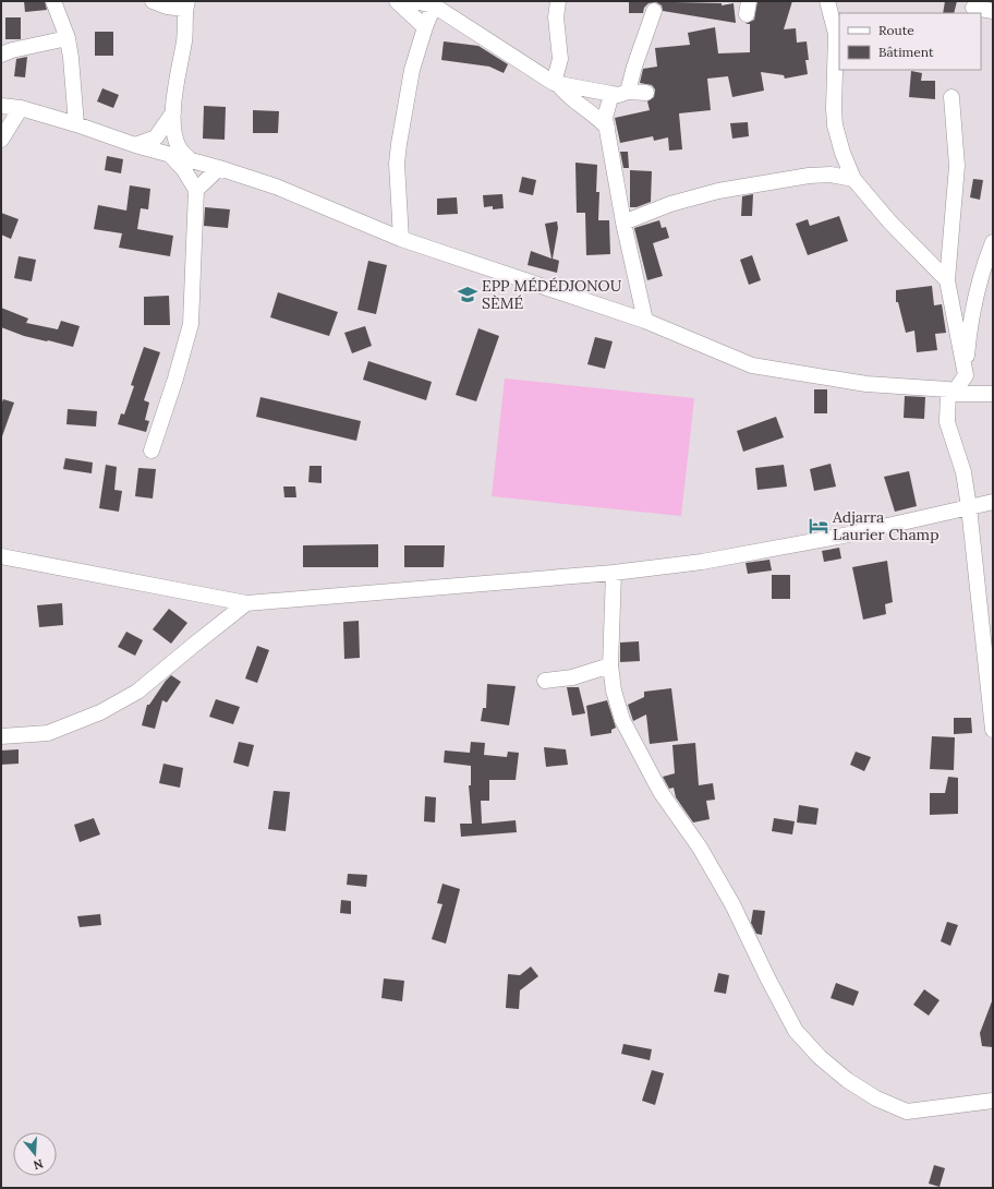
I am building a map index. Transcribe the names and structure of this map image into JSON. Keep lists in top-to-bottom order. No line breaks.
{"places":{"school or university":["EPP MÉDÉDJONOU SÈMÉ"],"hotel":["Adjarra Laurier Champ"]},"legend":["Route","Bâtiment"],"north":"bottom"}
